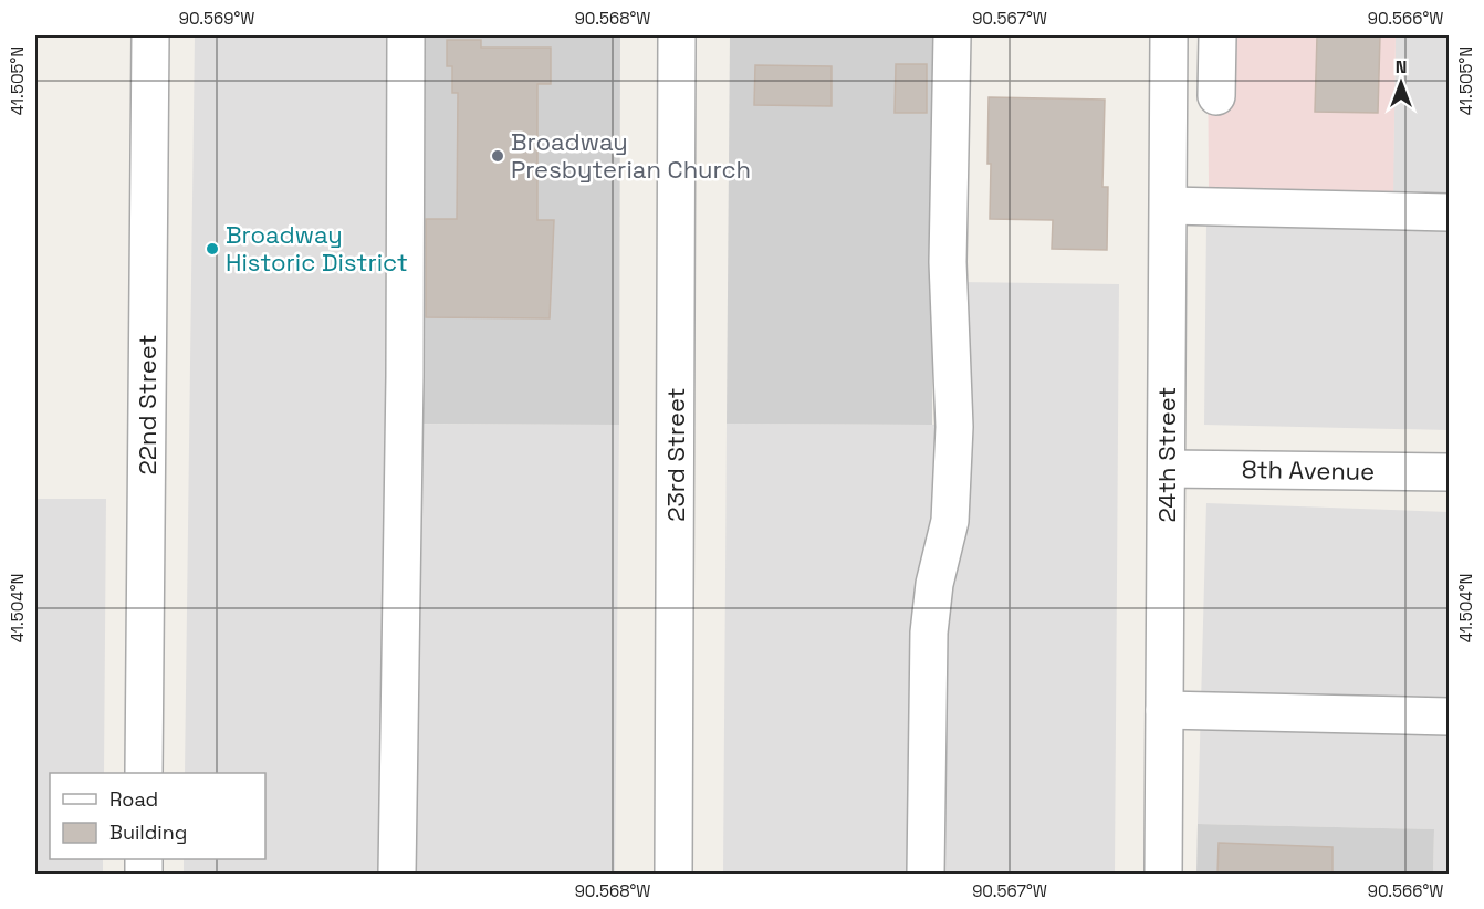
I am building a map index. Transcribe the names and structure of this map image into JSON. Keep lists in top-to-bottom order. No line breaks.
{"streets":{"street":["22nd Street","23rd Street","24th Street","8th Avenue"]},"crossings":[["24th Street","8th Avenue"]],"places":["Broadway Presbyterian Church","Broadway Historic District"],"legend":["Road","Building"],"north":"top","coordinates":["90.569°W","90.568°W","90.567°W","90.566°W","41.505°N","41.504°N"]}
